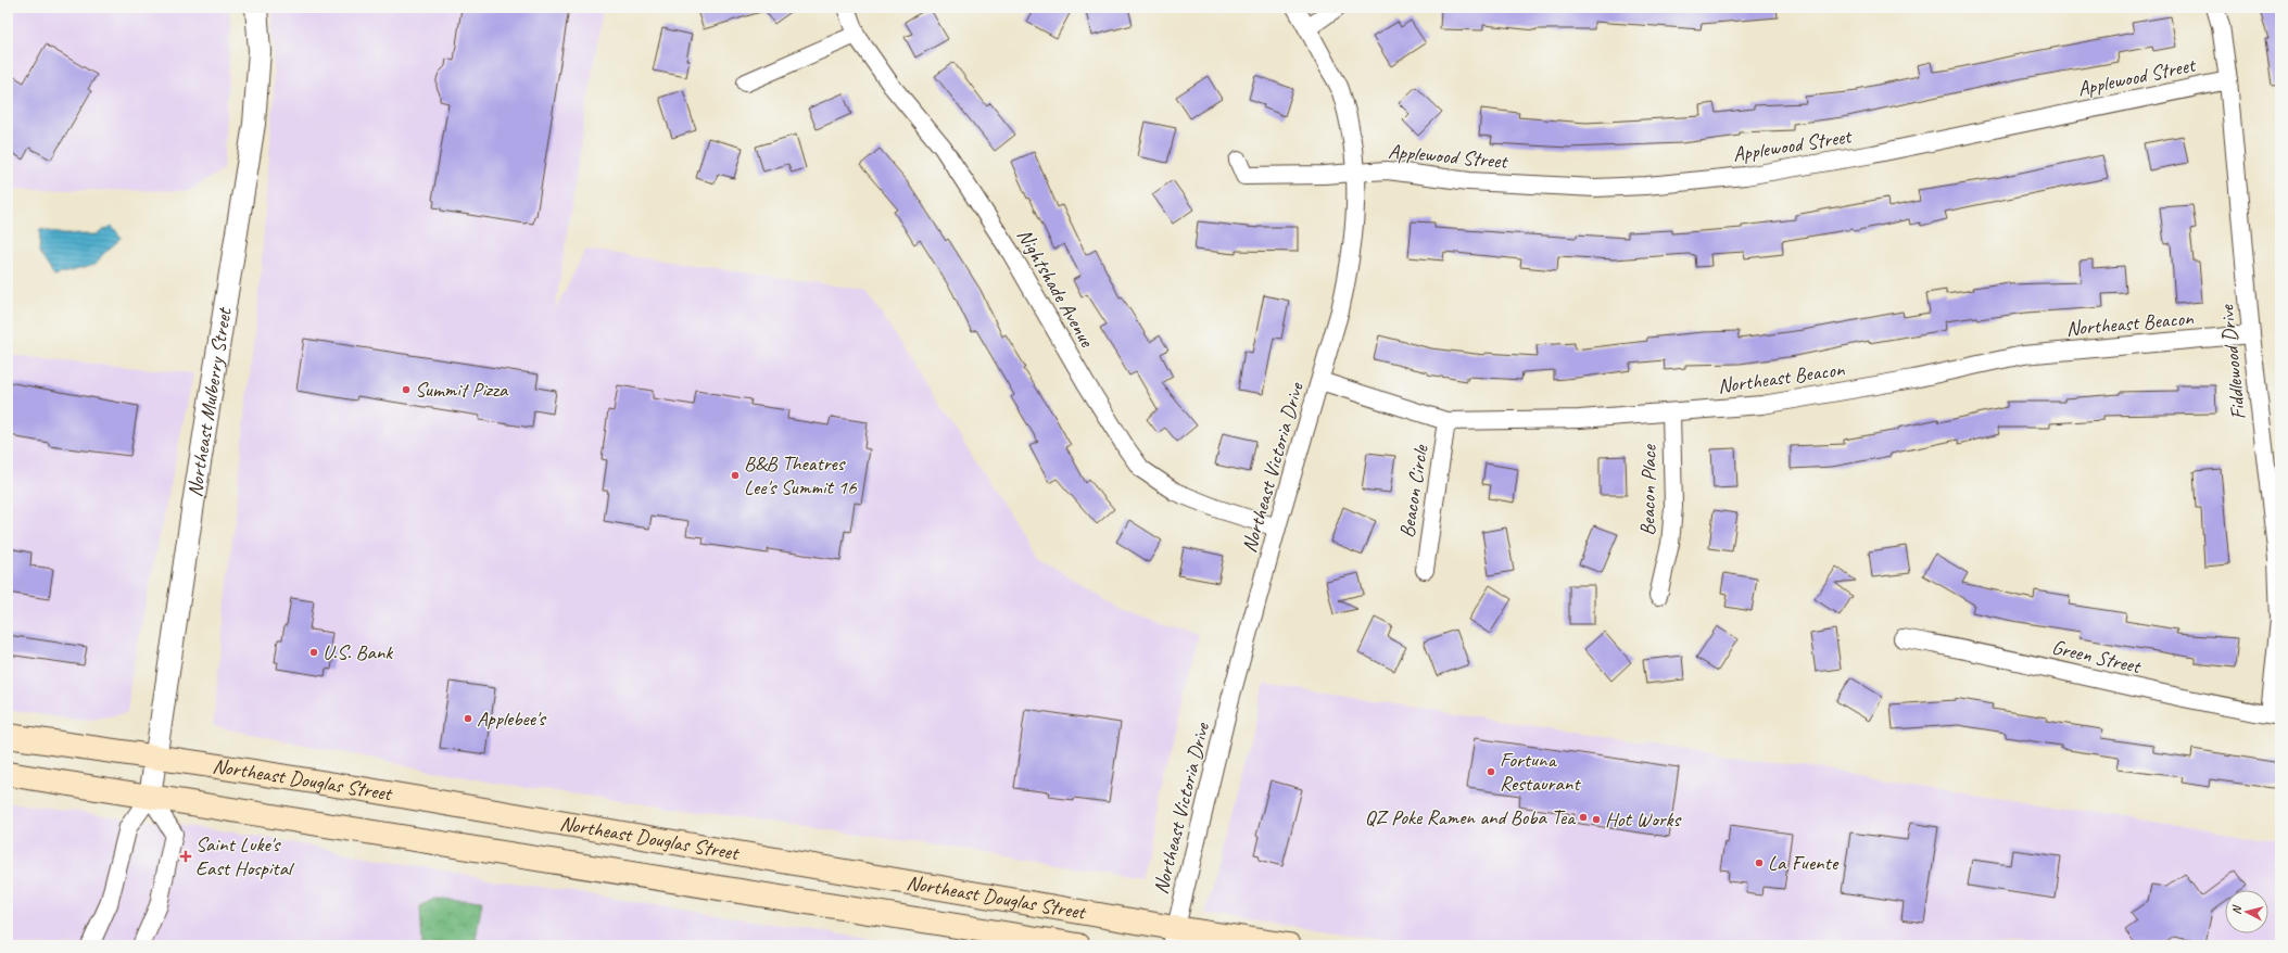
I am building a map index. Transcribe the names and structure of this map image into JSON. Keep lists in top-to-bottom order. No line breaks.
{"streets":{"main road":["Northeast Douglas Street"],"street":["Applewood Street","Nightshade Avenue","Northeast Beacon","Fiddlewood Drive","Northeast Mulberry Street","Northeast Victoria Drive","Beacon Place","Beacon Circle","Green Street"]},"crossings":[["Applewood Street","Fiddlewood Drive"],["Applewood Street","Northeast Victoria Drive"],["Nightshade Avenue","Northeast Victoria Drive"],["Northeast Beacon","Fiddlewood Drive"],["Northeast Beacon","Northeast Victoria Drive"],["Northeast Beacon","Beacon Place"],["Northeast Beacon","Beacon Circle"],["Fiddlewood Drive","Green Street"],["Northeast Mulberry Street","Northeast Douglas Street"],["Northeast Victoria Drive","Northeast Douglas Street"]],"places":{"other":["Summit Pizza","B&B Theatres Lee's Summit 16","U.S. Bank","Applebee's","Fortuna Restaurant","QZ Poke Ramen and Boba Tea","Hot Works","La Fuente"],"health":["Saint Luke's East Hospital"]},"north":"left"}
